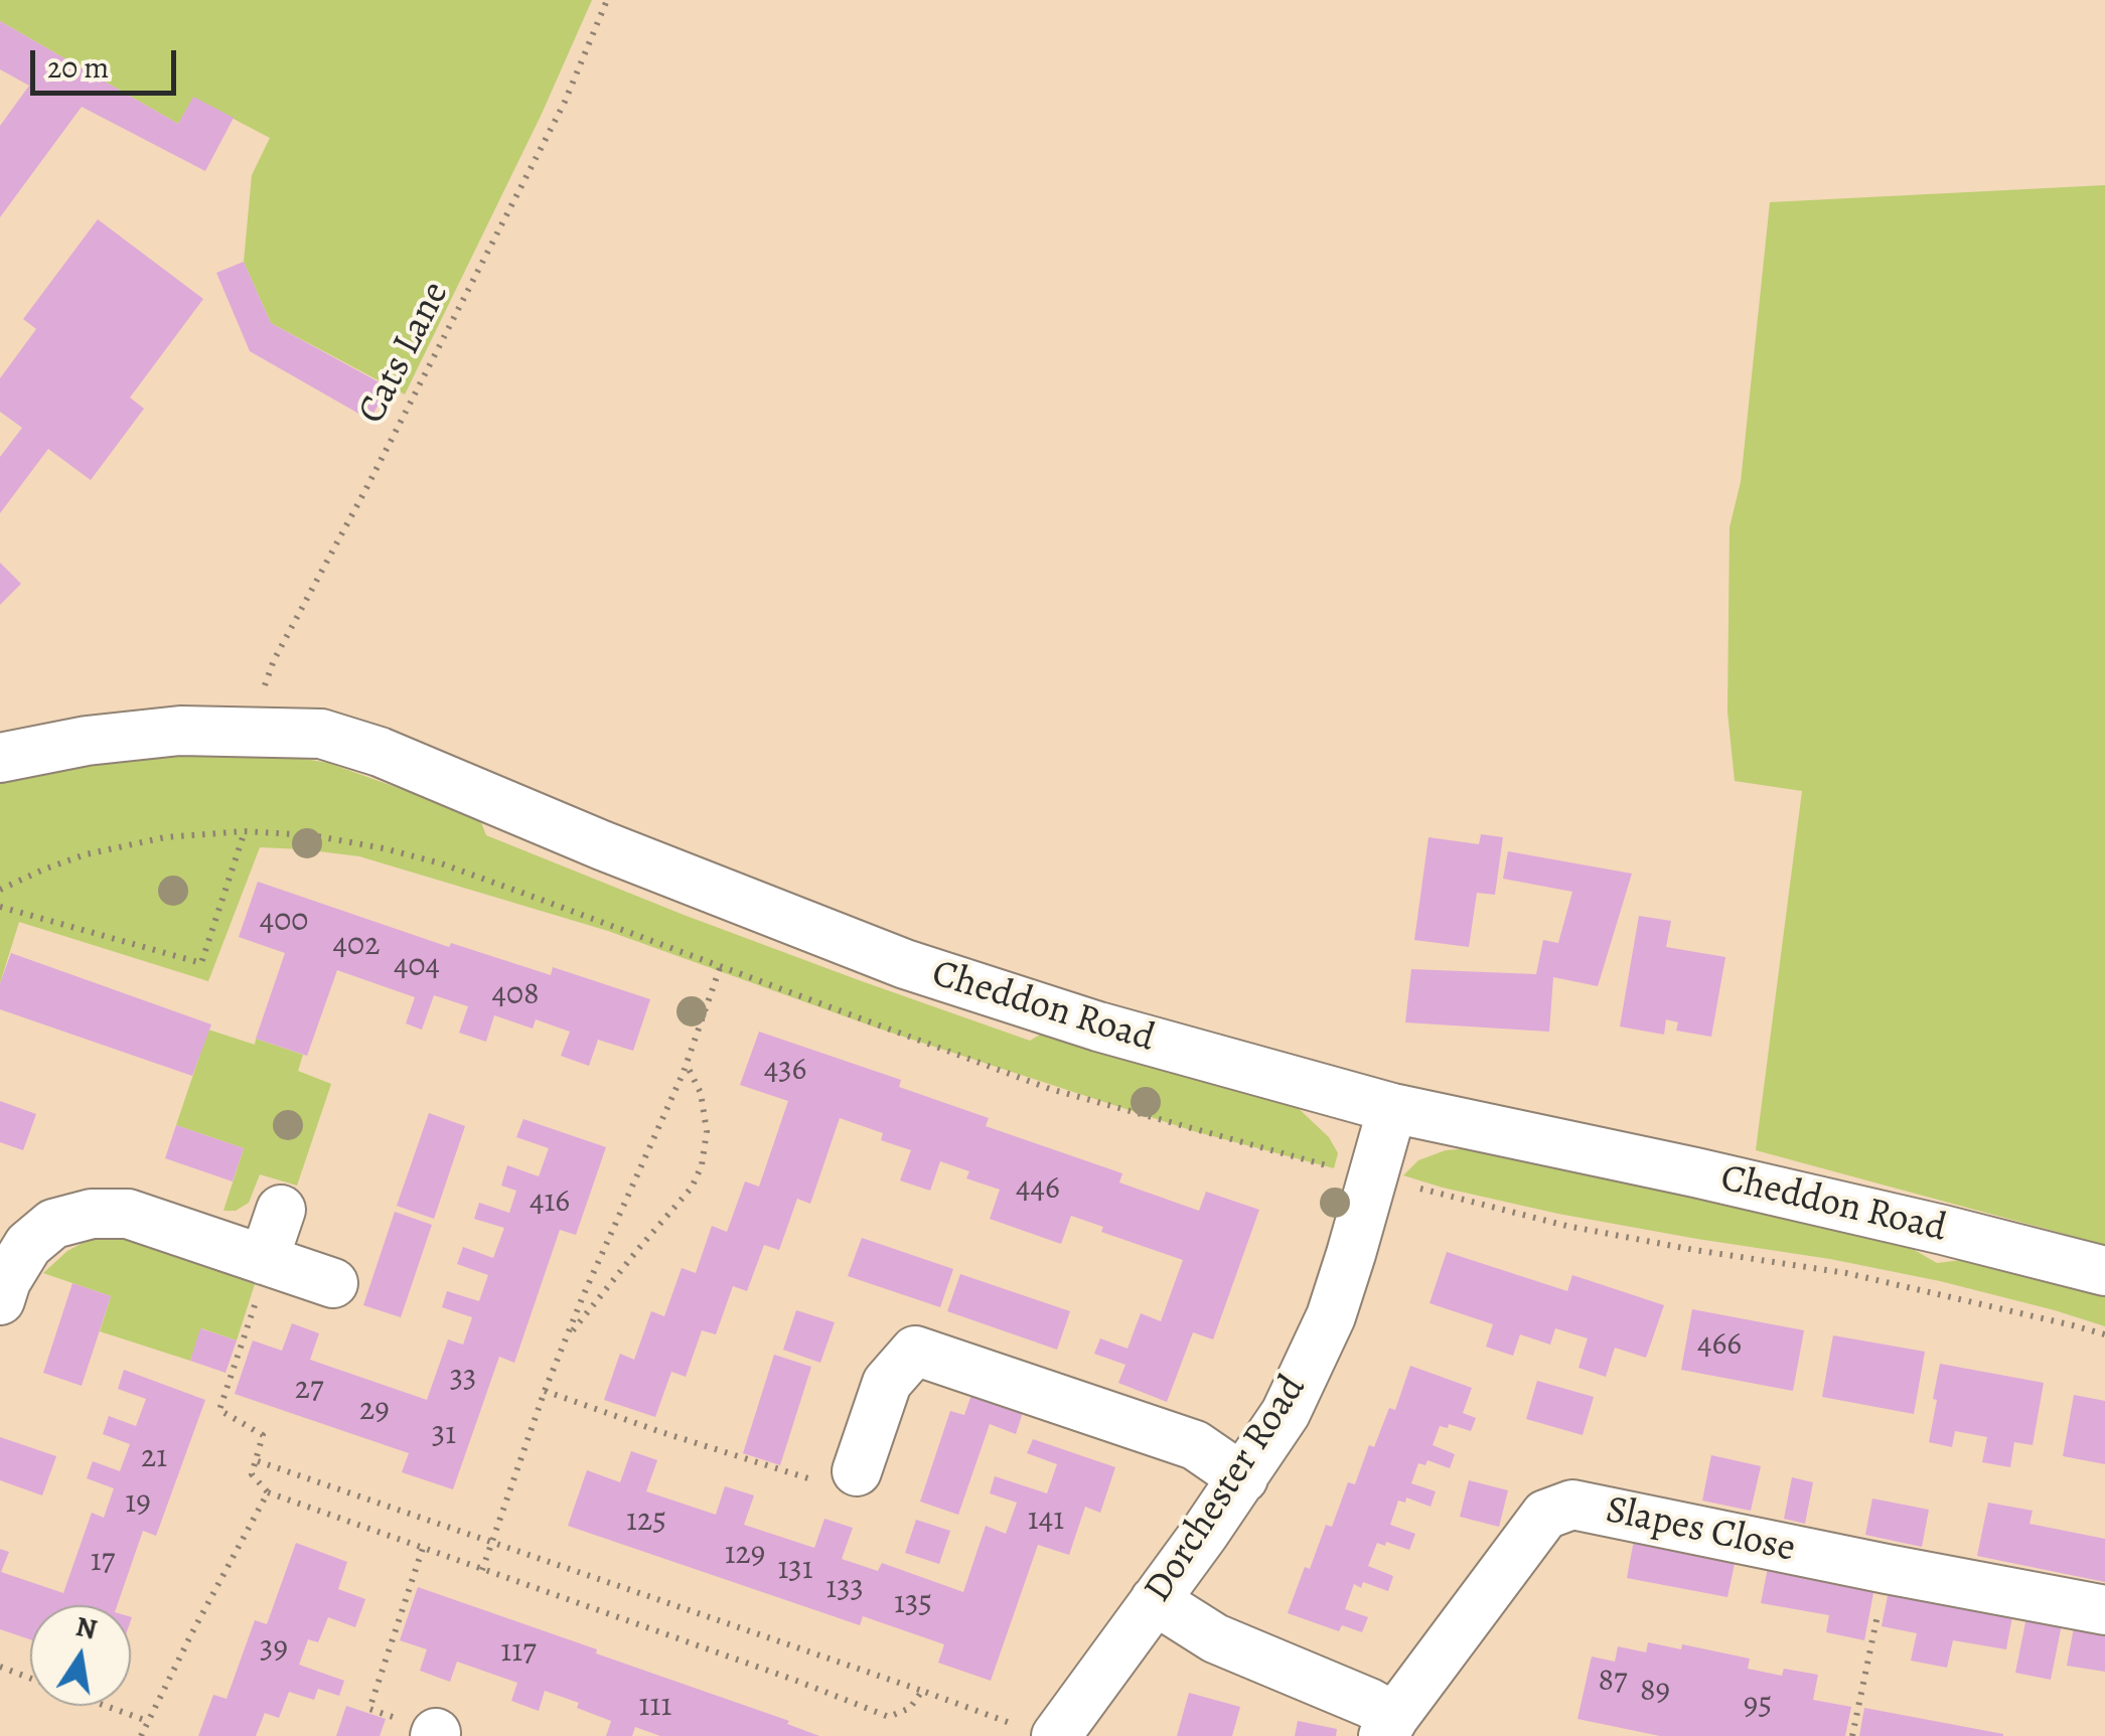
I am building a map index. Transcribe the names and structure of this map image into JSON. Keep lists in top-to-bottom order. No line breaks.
{"streets":{"street":["Cheddon Road","Dorchester Road","Slapes Close"],"path":["Cats Lane"]},"crossings":[["Cats Lane","Cheddon Road"],["Cheddon Road","Dorchester Road"],["Dorchester Road","Slapes Close"]],"house_numbers":["400","402","404","408","436","446","416","466","33","27","29","31","21","19","141","125","129","17","131","133","135","39","117","87","89","95","111"],"scale_bar":"20 m","north":"top"}
